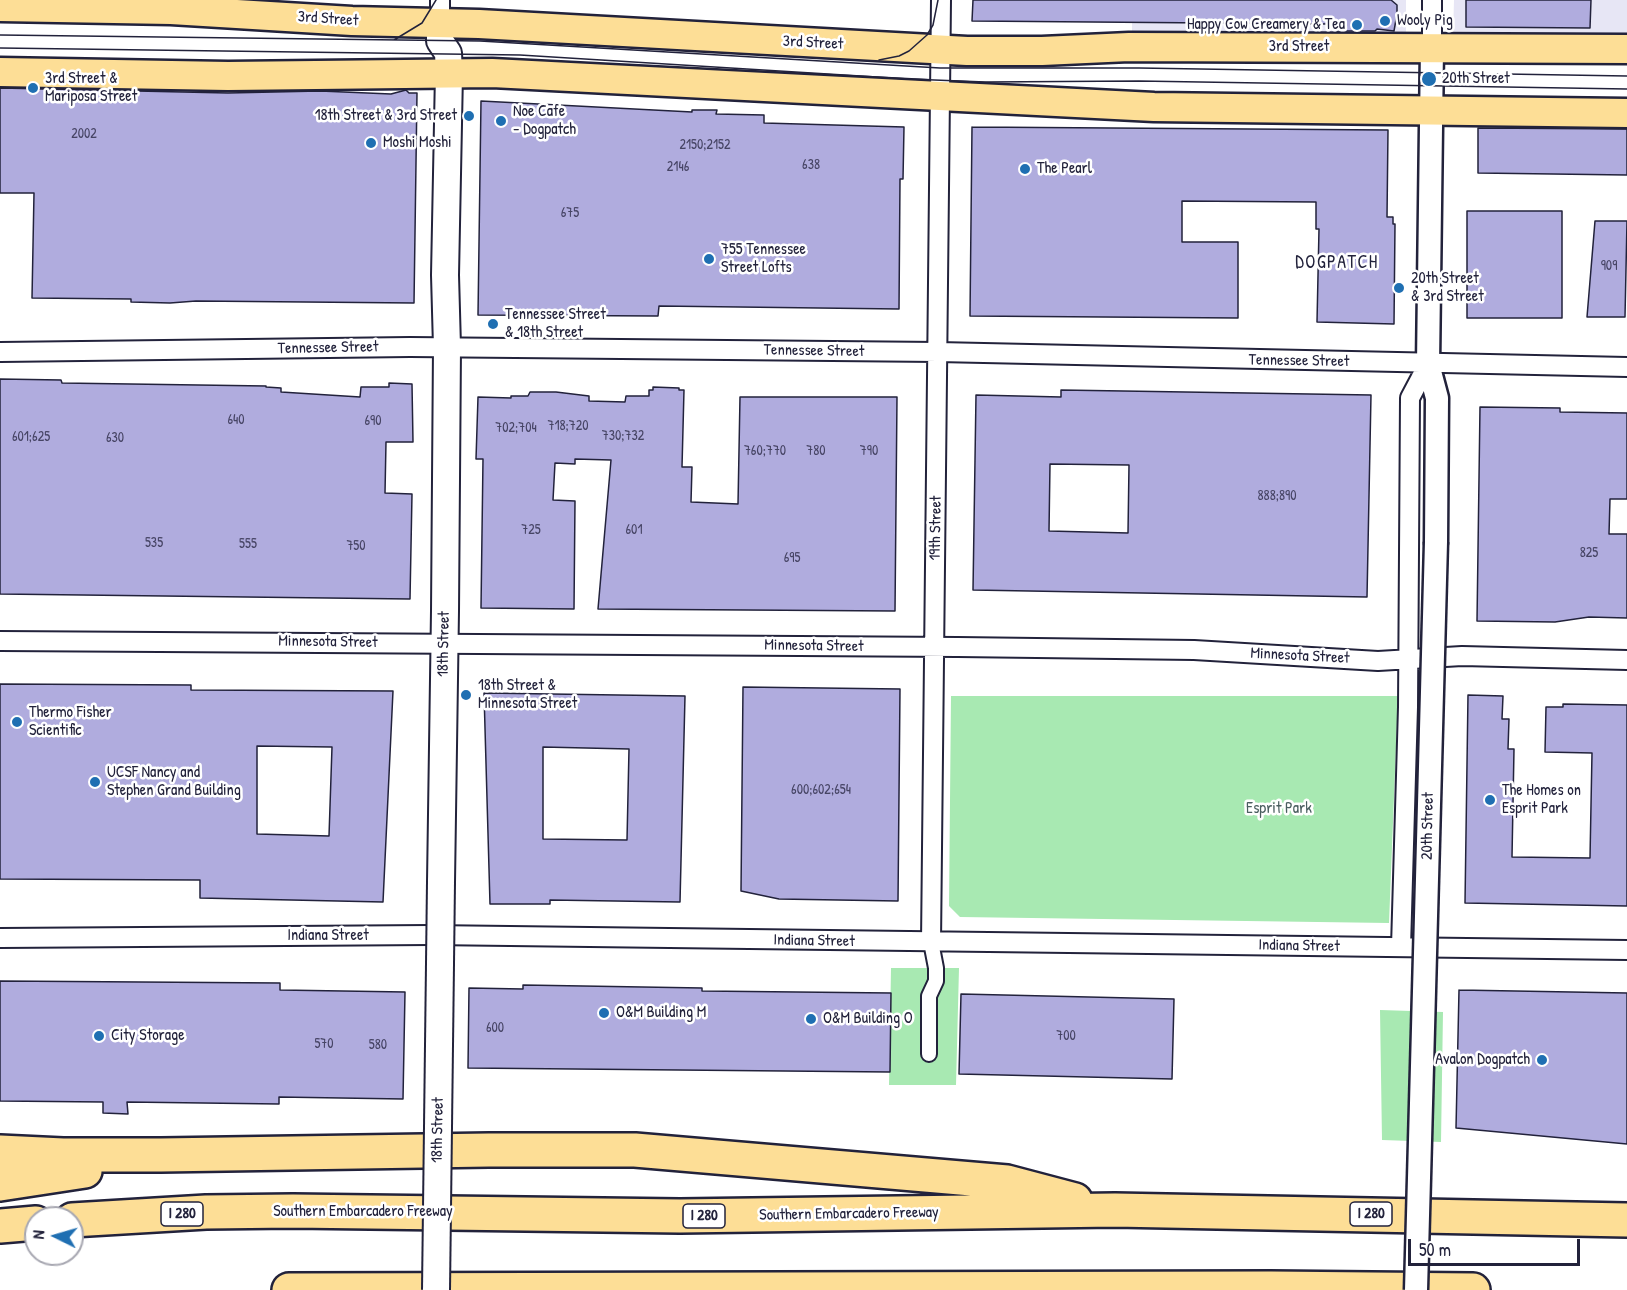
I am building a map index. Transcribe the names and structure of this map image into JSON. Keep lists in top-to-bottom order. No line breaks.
{"streets":{"highway":["Southern Embarcadero Freeway","I 280"],"main road":["3rd Street","18th Street"],"street":["Tennessee Street","19th Street","Minnesota Street","20th Street","Indiana Street"]},"crossings":[["3rd Street","19th Street"],["3rd Street","18th Street"],["3rd Street","20th Street"],["Tennessee Street","19th Street"],["Tennessee Street","18th Street"],["Tennessee Street","20th Street"],["19th Street","Minnesota Street"],["19th Street","Indiana Street"],["Minnesota Street","18th Street"],["Minnesota Street","20th Street"],["20th Street","Indiana Street"]],"districts":["DOGPATCH"],"parks":["Esprit Park"],"places":["Wooly Pig","Happy Cow Creamery & Tea","20th Street","3rd Street & Mariposa Street","18th Street & 3rd Street","Noe Cafe - Dogpatch","Moshi Moshi","The Pearl","755 Tennessee Street Lofts","20th Street & 3rd Street","Tennessee Street & 18th Street","18th Street & Minnesota Street","Thermo Fisher Scientific","UCSF Nancy and Stephen Grand Building","The Homes on Esprit Park","O&M Building M","O&M Building O","City Storage","Avalon Dogpatch"],"house_numbers":["2002","2150;2152","638","2146","675","909","640","690","718;720","702;704","730;732","601;625","630","760;770","780","790","888;890","725","601","535","555","750","825","695","600;602;654","600","700","570","580"],"scale_bar":"50 m","north":"left"}
